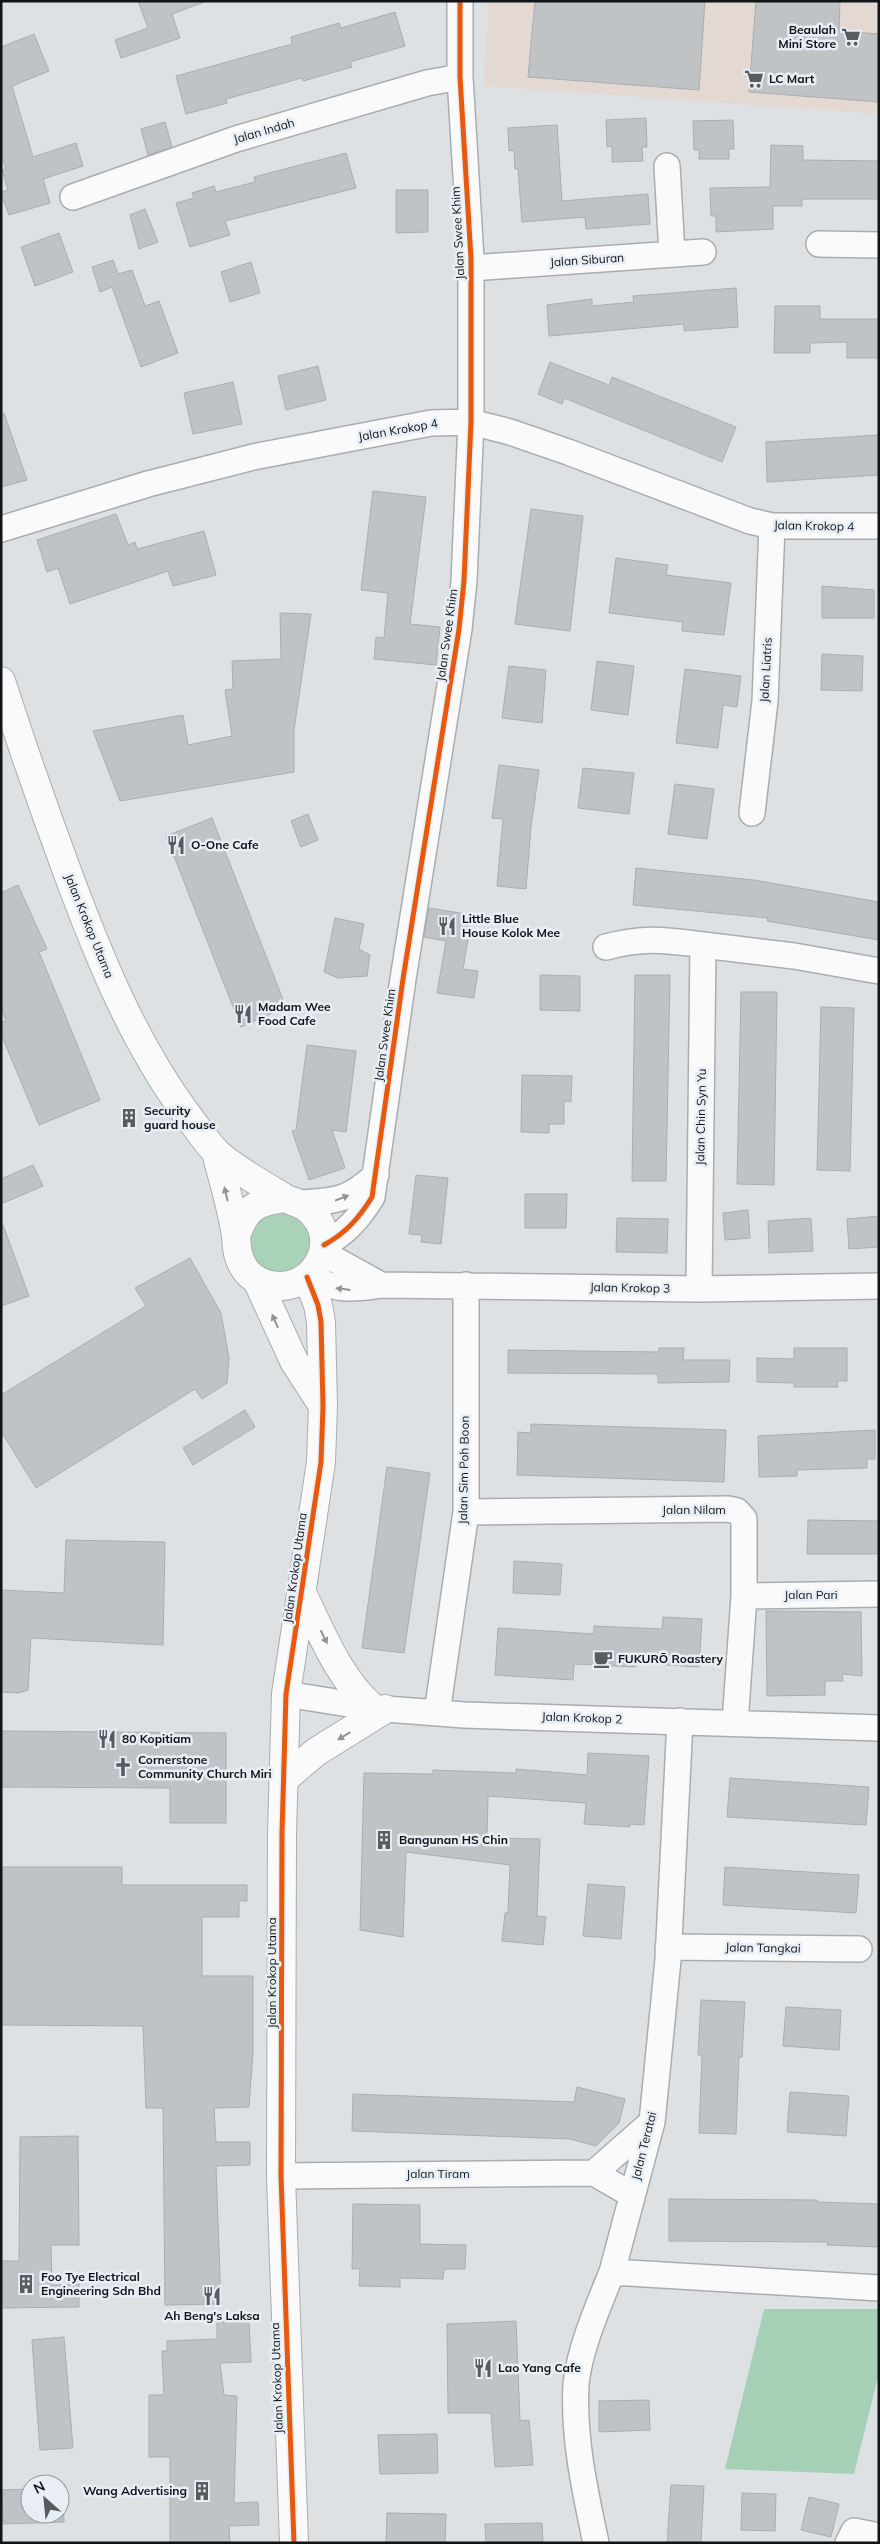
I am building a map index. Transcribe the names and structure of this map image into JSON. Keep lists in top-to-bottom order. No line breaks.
{"streets":{"street":["Jalan Indah","Jalan Swee Khim","Jalan Siburan","Jalan Krokop 4","Jalan Liatris","Jalan Krokop Utama","Jalan Chin Syn Yu","Jalan Krokop 3","Jalan Sim Poh Boon","Jalan Nilam","Jalan Pari","Jalan Krokop 2","Jalan Tangkai","Jalan Teratai","Jalan Tiram"]},"crossings":[["Jalan Indah","Jalan Swee Khim"],["Jalan Swee Khim","Jalan Siburan"],["Jalan Swee Khim","Jalan Krokop 4"],["Jalan Swee Khim","Jalan Krokop Utama"],["Jalan Swee Khim","Jalan Krokop 3"],["Jalan Krokop 4","Jalan Liatris"],["Jalan Krokop Utama","Jalan Krokop 3"],["Jalan Krokop Utama","Jalan Krokop 2"],["Jalan Krokop Utama","Jalan Tiram"],["Jalan Chin Syn Yu","Jalan Krokop 3"],["Jalan Krokop 3","Jalan Sim Poh Boon"],["Jalan Sim Poh Boon","Jalan Nilam"],["Jalan Sim Poh Boon","Jalan Krokop 2"],["Jalan Nilam","Jalan Pari"],["Jalan Nilam","Jalan Krokop 2"],["Jalan Krokop 2","Jalan Teratai"],["Jalan Tangkai","Jalan Teratai"]],"places":{"supermarket":["Beaulah Mini Store","LC Mart"],"restaurant":["O-One Cafe","Little Blue House Kolok Mee","Madam Wee Food Cafe","80 Kopitiam","Ah Beng's Laksa","Lao Yang Cafe"],"building":["Security guard house","Bangunan HS Chin","Foo Tye Electrical Engineering Sdn Bhd","Wang Advertising"],"cafe":["FUKURŌ Roastery"],"church":["Cornerstone Community Church Miri"]},"north":"top left"}
